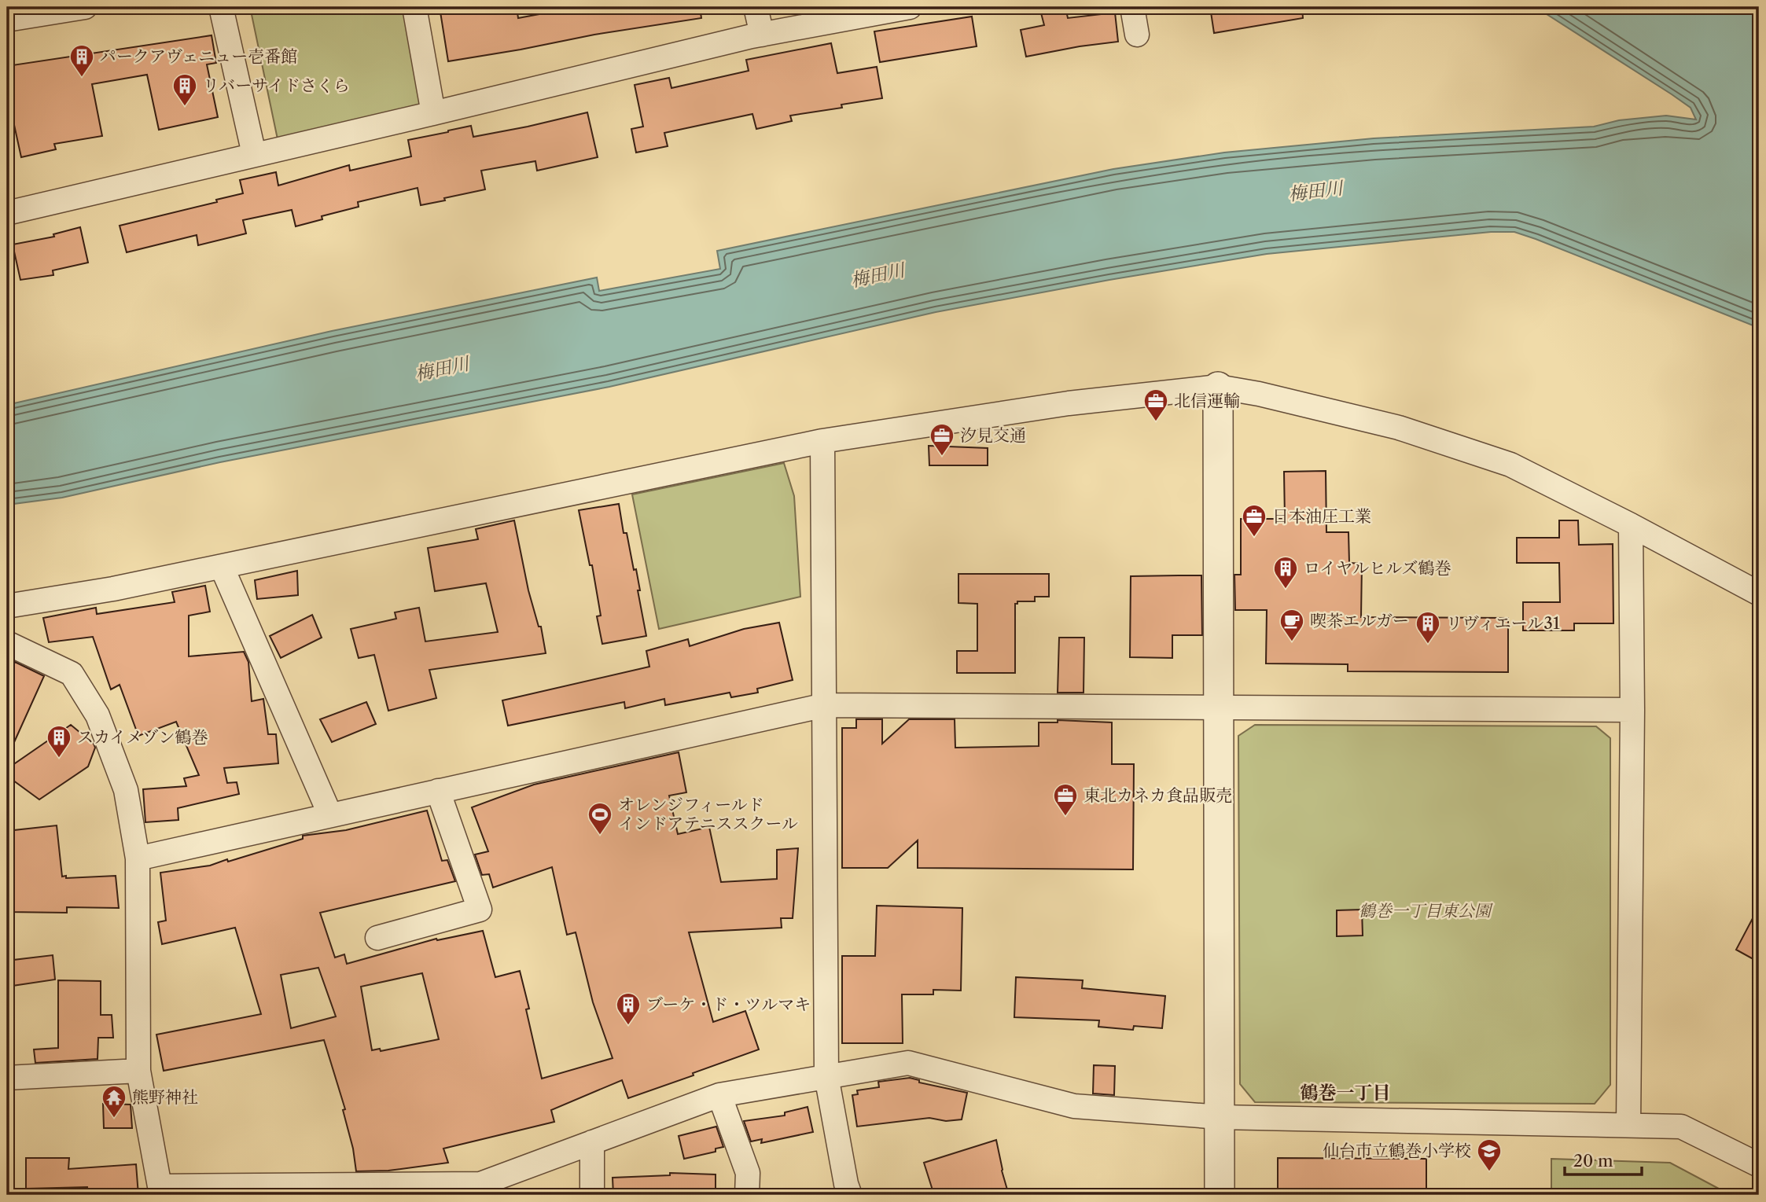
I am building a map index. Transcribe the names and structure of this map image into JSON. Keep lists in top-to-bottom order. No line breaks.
{"districts":["鶴巻一丁目"],"water":["梅田川"],"parks":["鶴巻一丁目東公園"],"places":{"building":["パークアヴェニュー壱番館","リバーサイドさくら","ロイヤルヒルズ鶴巻","リヴィエール31","スカイメゾン鶴巻","ブーケ・ド・ツルマキ"],"office":["北信運輸","汐見交通","日本油圧工業","東北カネカ食品販売"],"cafe":["喫茶エルガー"],"sports":["オレンジフィールド インドアテニススクール"],"temple":["熊野神社"],"school or university":["仙台市立鶴巻小学校"]},"scale_bar":"20 m"}
